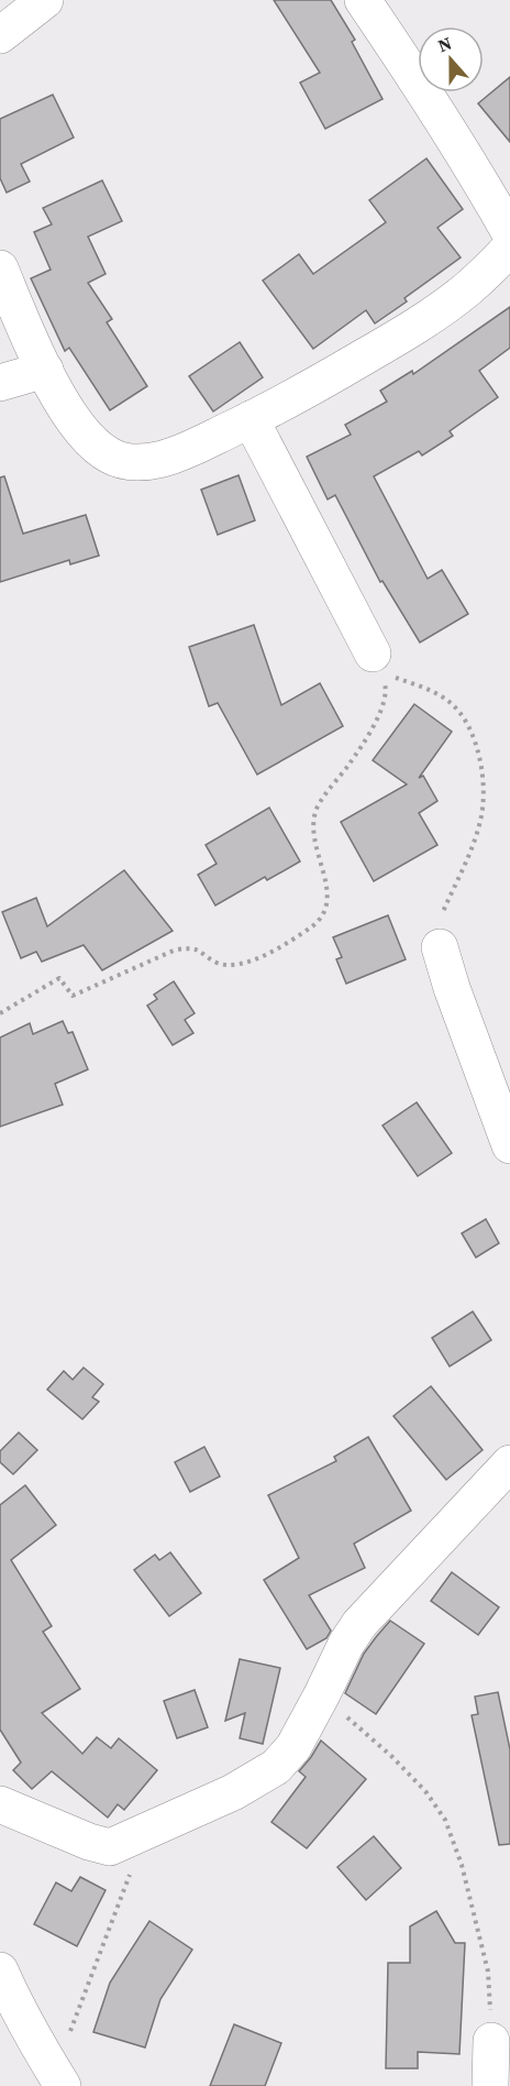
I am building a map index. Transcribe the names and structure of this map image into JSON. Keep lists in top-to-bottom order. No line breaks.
{"north":"top"}
